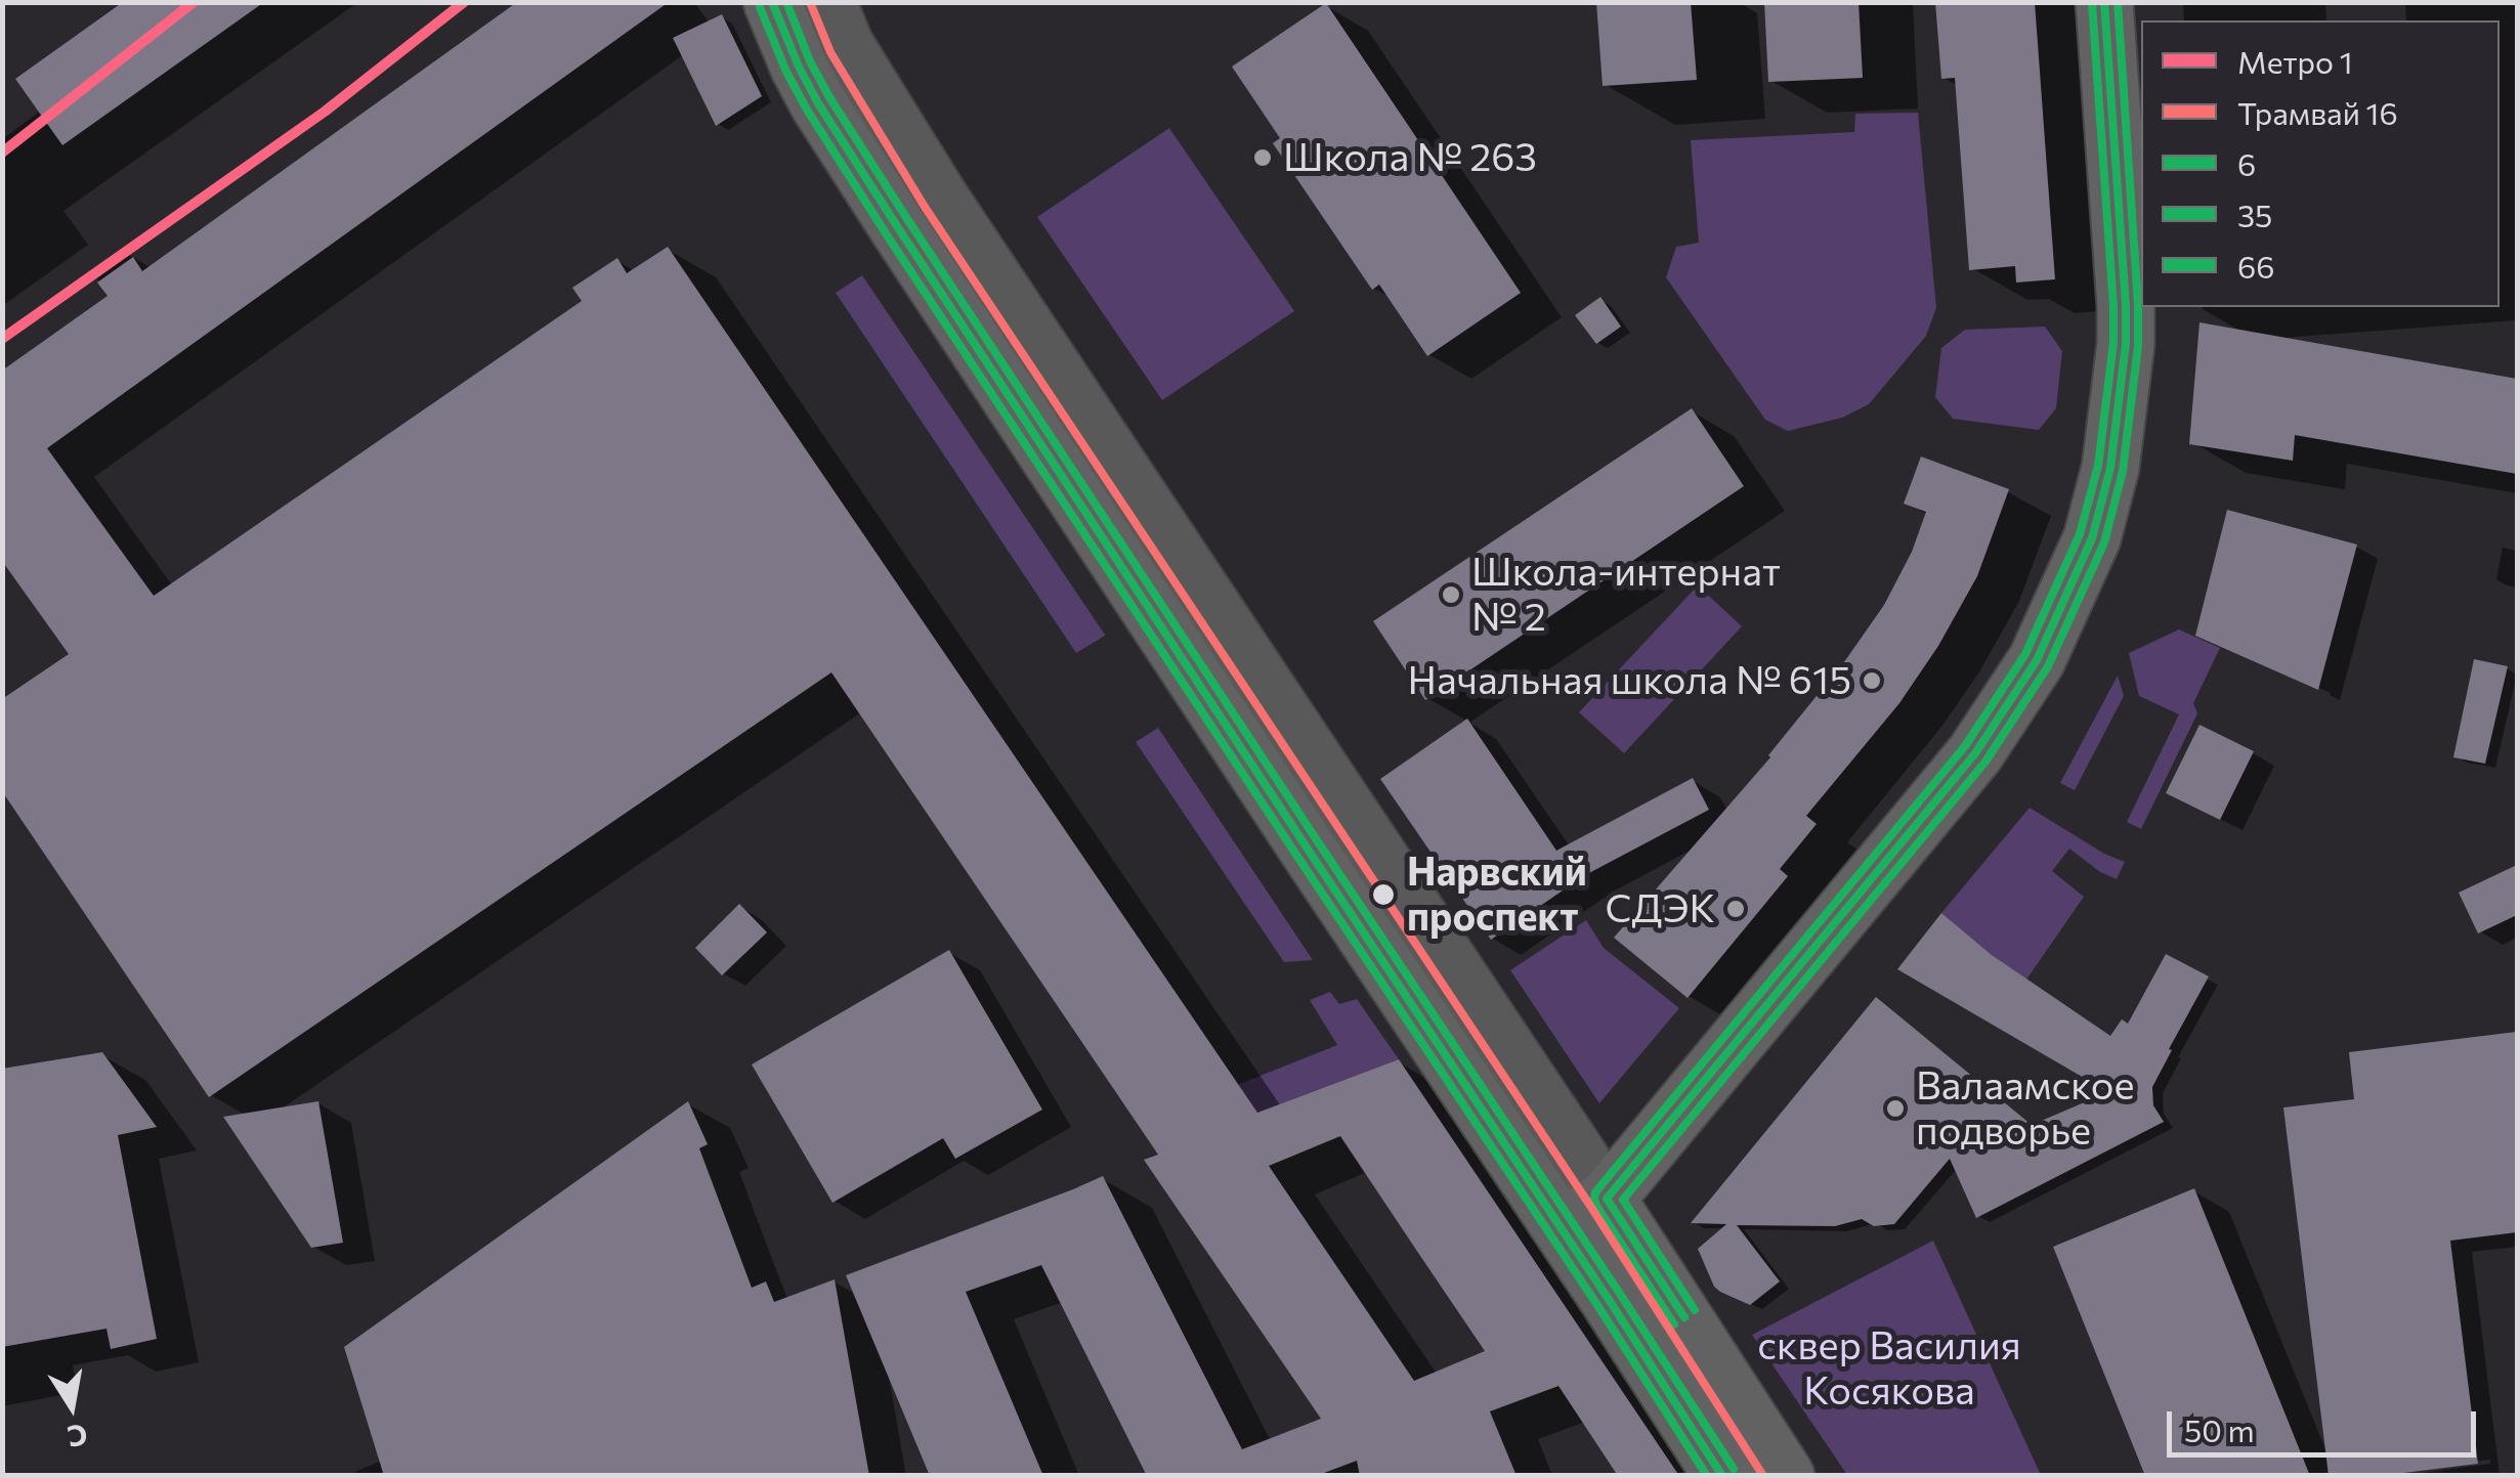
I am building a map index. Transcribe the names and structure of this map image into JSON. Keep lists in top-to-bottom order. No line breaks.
{"parks":["сквер Василия Косякова"],"places":["Школа № 263","Школа-интернат № 2","Начальная школа № 615","Нарвский проспект","СДЭК","Валаамское подворье"],"lines":["metro line 1","tram line 16","transit line 6","transit line 35","transit line 66"],"legend":["Метро 1","Трамвай 16","6","35","66"],"scale_bar":"50 m","north":"bottom"}
